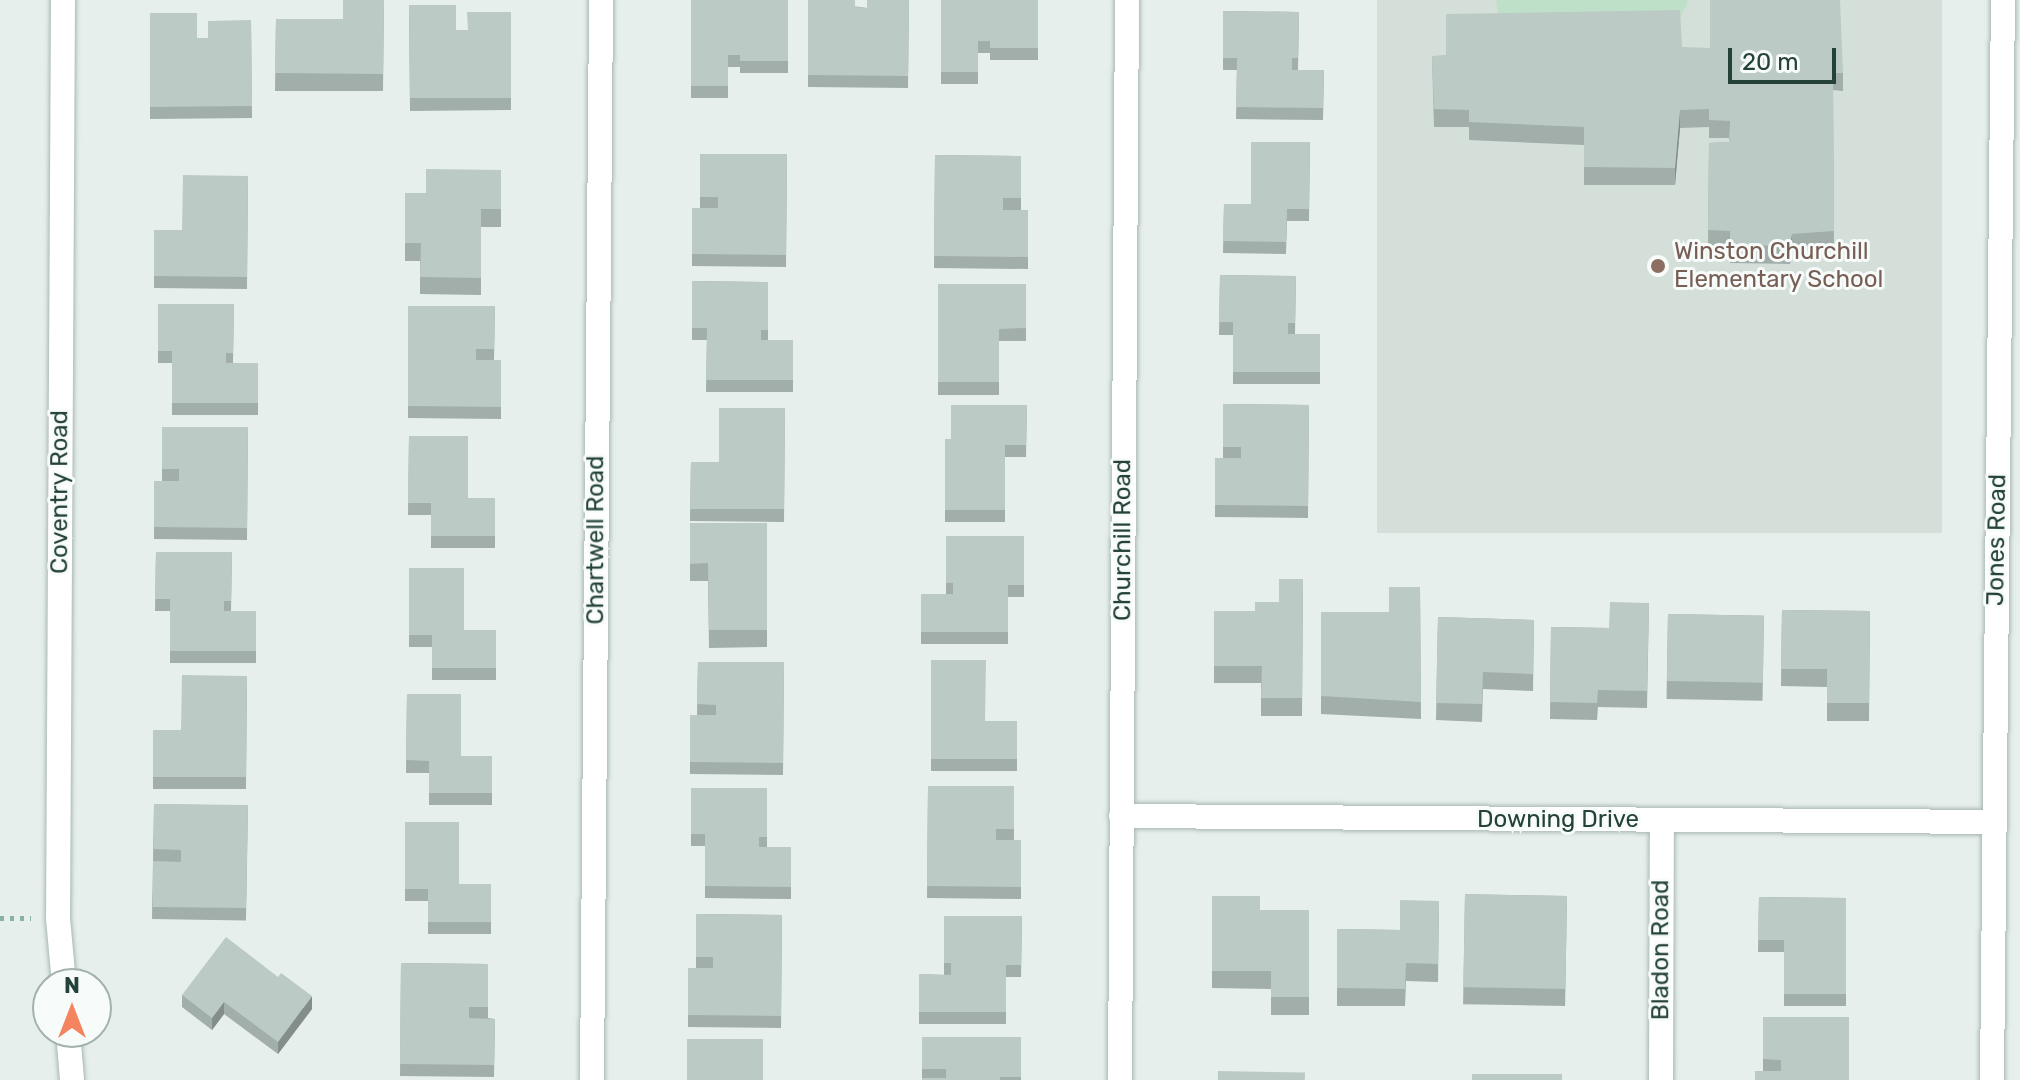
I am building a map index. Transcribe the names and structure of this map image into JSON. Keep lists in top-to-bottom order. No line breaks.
{"streets":{"street":["Coventry Road","Chartwell Road","Churchill Road","Jones Road","Downing Drive","Bladon Road"]},"crossings":[["Churchill Road","Downing Drive"],["Jones Road","Downing Drive"],["Downing Drive","Bladon Road"]],"places":["Winston Churchill Elementary School"],"scale_bar":"20 m","north":"top"}
